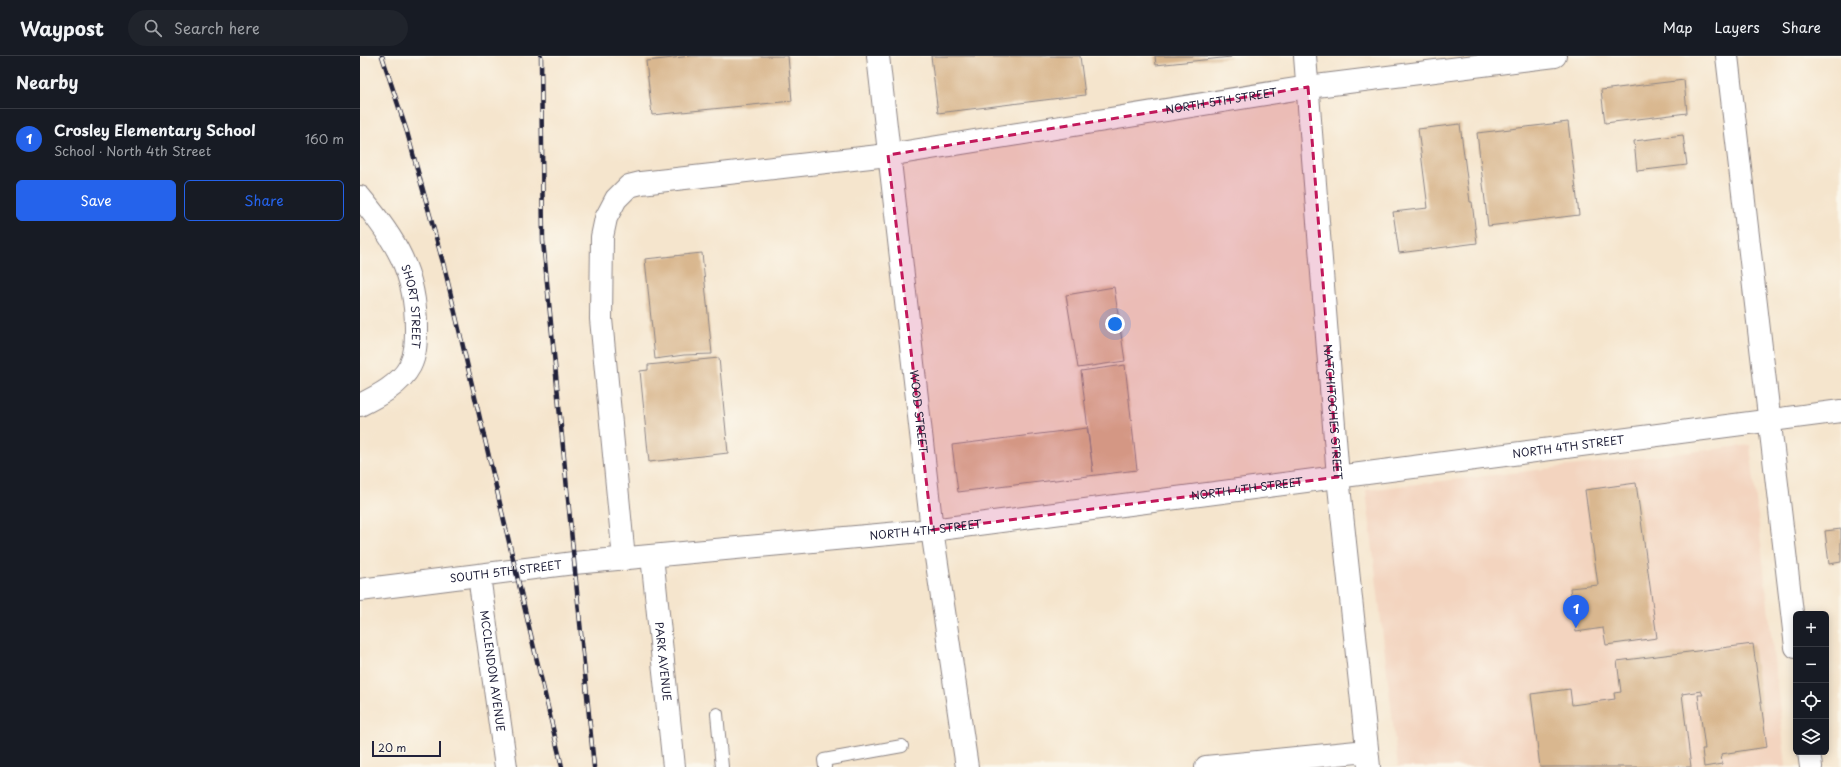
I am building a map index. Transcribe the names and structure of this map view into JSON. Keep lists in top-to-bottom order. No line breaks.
{"streets":{"street":["NORTH 5TH STREET","SHORT STREET","WOOD STREET","NATCHITOCHES STREET","NORTH 4TH STREET","SOUTH 5TH STREET","PARK AVENUE","MCCLENDON AVENUE"]},"crossings":[["NORTH 5TH STREET","WOOD STREET"],["NORTH 5TH STREET","NATCHITOCHES STREET"],["NORTH 5TH STREET","SOUTH 5TH STREET"],["WOOD STREET","NORTH 4TH STREET"],["NATCHITOCHES STREET","NORTH 4TH STREET"],["NORTH 4TH STREET","SOUTH 5TH STREET"],["NORTH 4TH STREET","PARK AVENUE"],["SOUTH 5TH STREET","PARK AVENUE"],["SOUTH 5TH STREET","MCCLENDON AVENUE"]],"scale_bar":"20 m","page":{"header":"Waypost","search":"Search here","nav":["Map","Layers","Share"],"heading":"Nearby","list":[{"mark":"1","name":"Crosley Elementary School","note":"School · North 4th Street","value":"160 m"}],"buttons":["Save","Share"],"pins":"1","map_buttons":["+","−"],"scale":"20 m"}}
